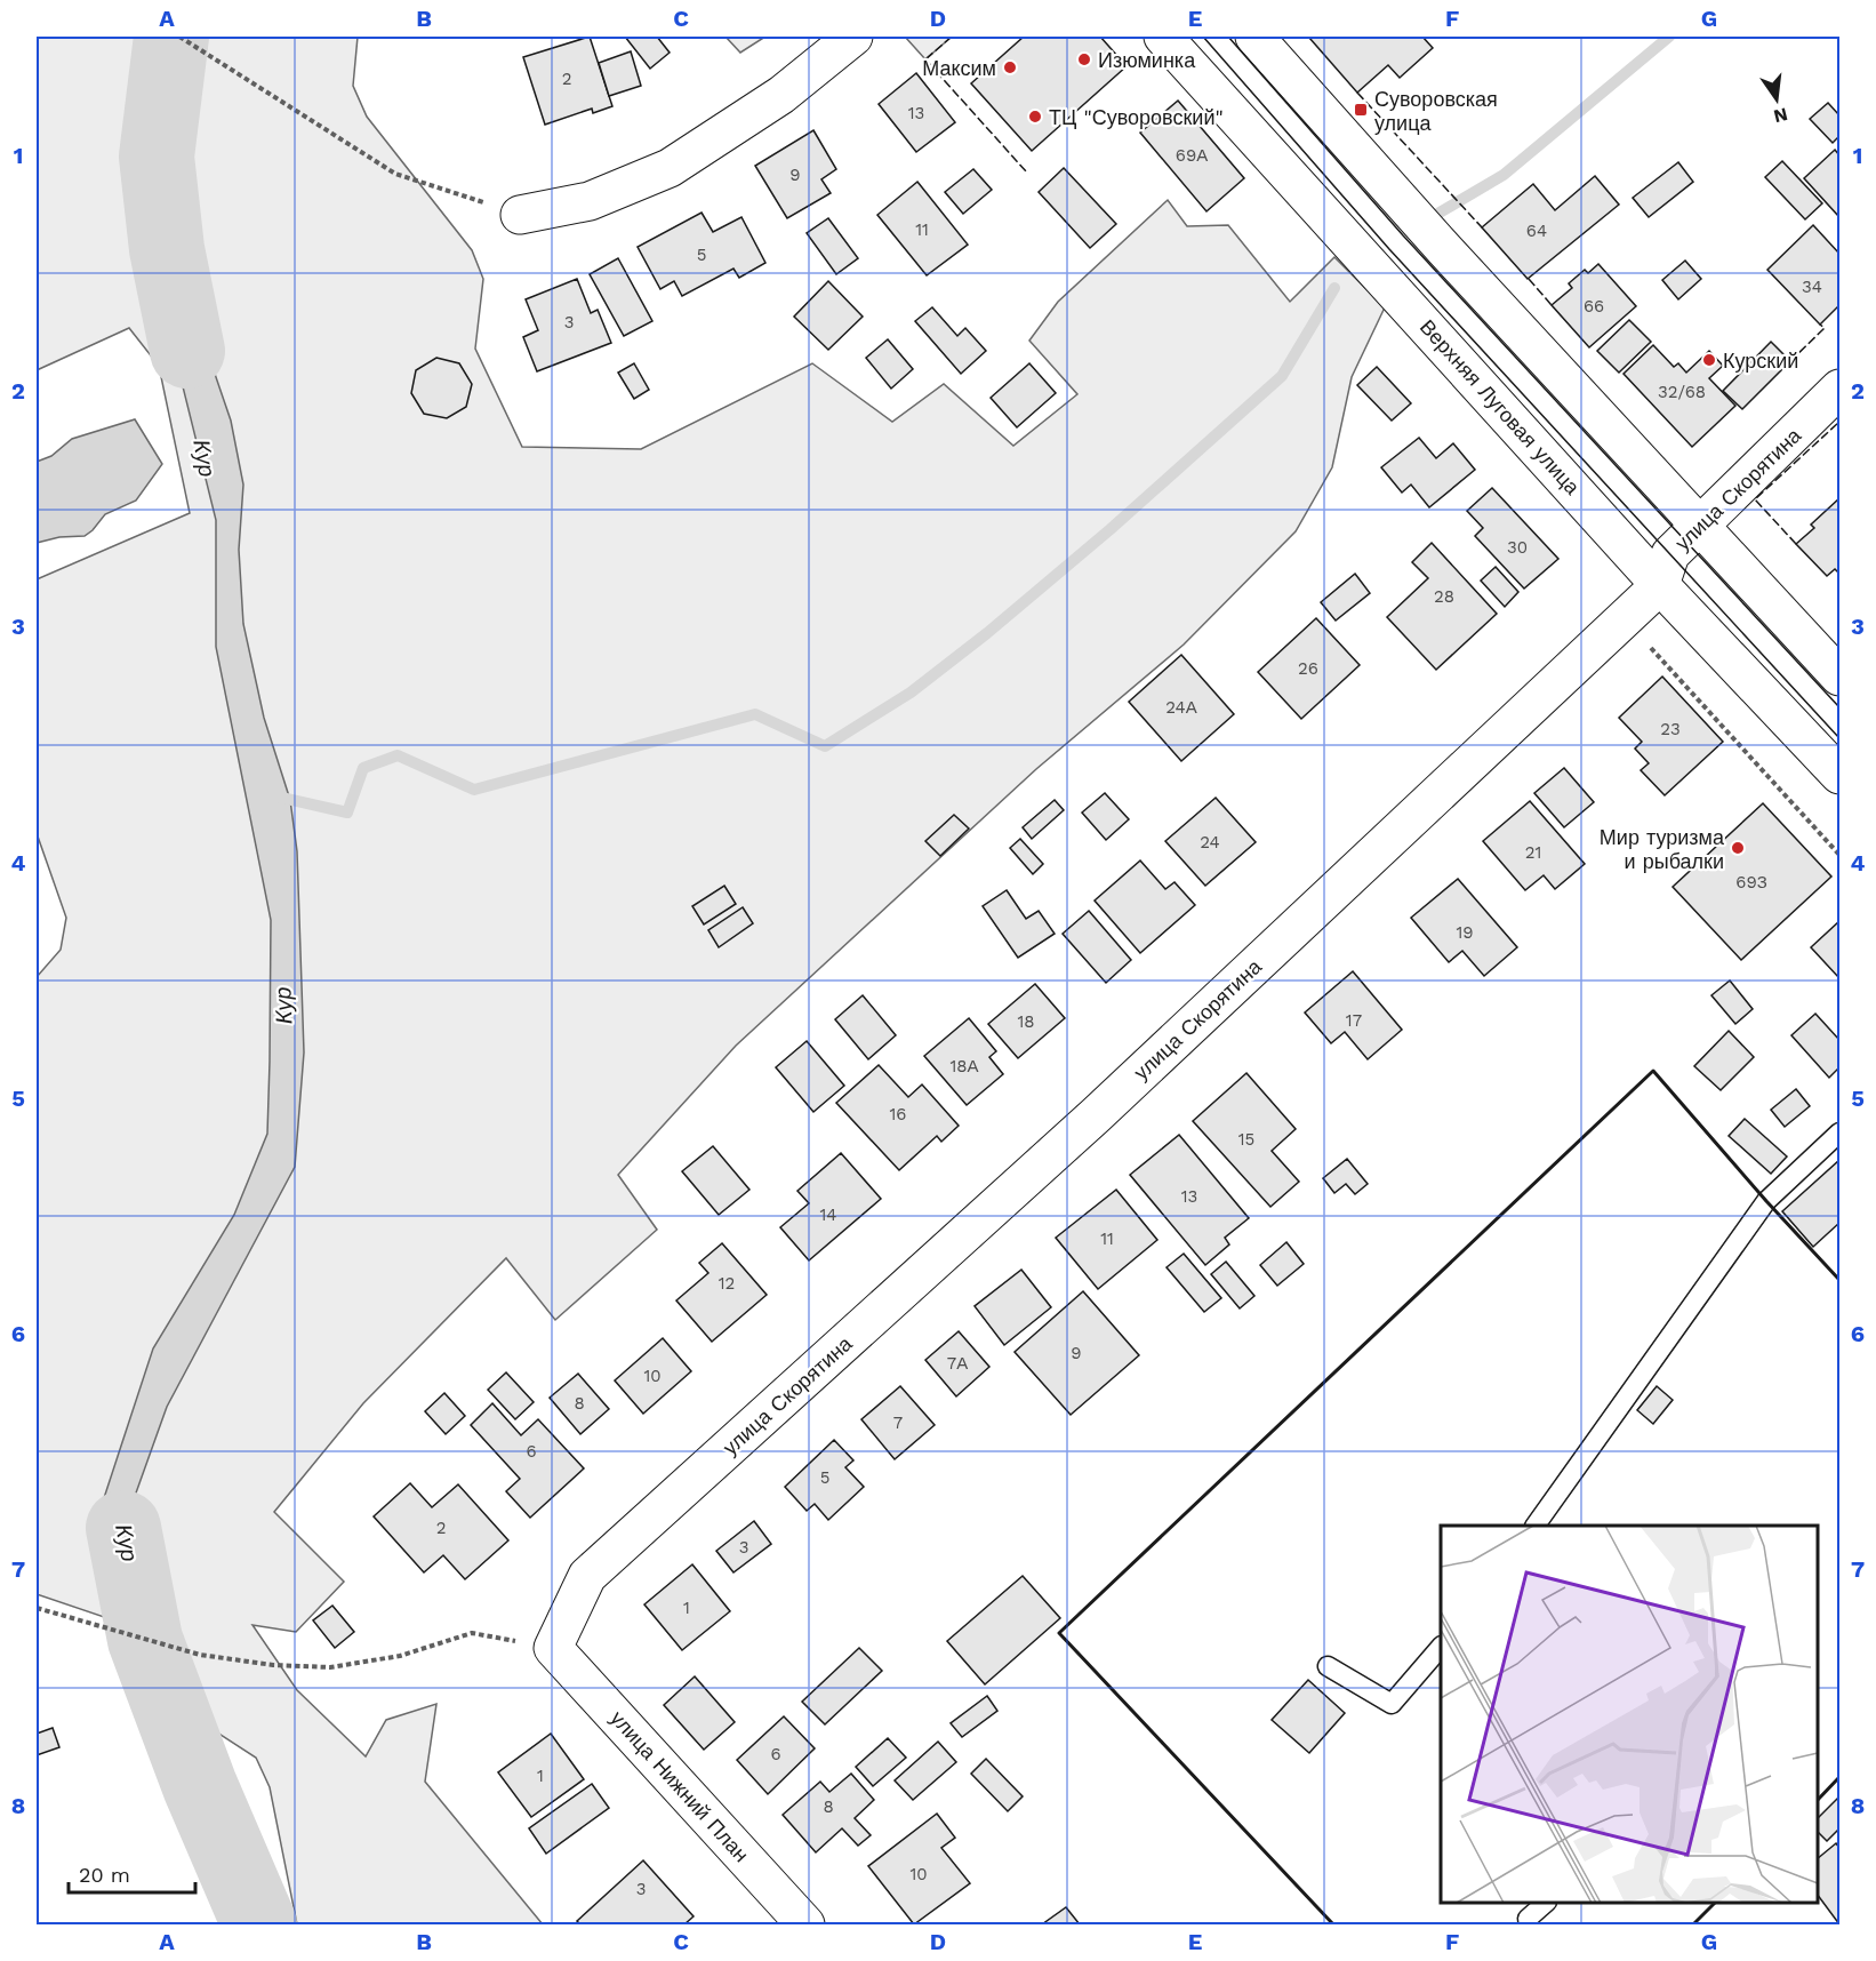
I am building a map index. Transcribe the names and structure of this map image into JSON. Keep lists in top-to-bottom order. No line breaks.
{"streets":{"street":["Верхняя Луговая улица","улица Скорятина","улица Нижний План"]},"crossings":[["Верхняя Луговая улица","улица Скорятина"],["улица Скорятина","улица Нижний План"]],"water":["Кур"],"places":{"other":["Изюминка","Максим","ТЦ \"Суворовский\"","Курский","Мир туризма и рыбалки"],"transit":["Суворовская улица"]},"house_numbers":["2","13","69А","9","11","64","5","34","66","3","32/68","30","28","26","24А","23","24","21","69З","19","17","18","18А","16","15","13","14","11","12","9","7А","10","8","7","6","5","2","3","1","6","1","8","10","3"],"scale_bar":"20 m","north":"bottom","grid":{"columns":["A","B","C","D","E","F","G"],"rows":["1","2","3","4","5","6","7","8"]}}
